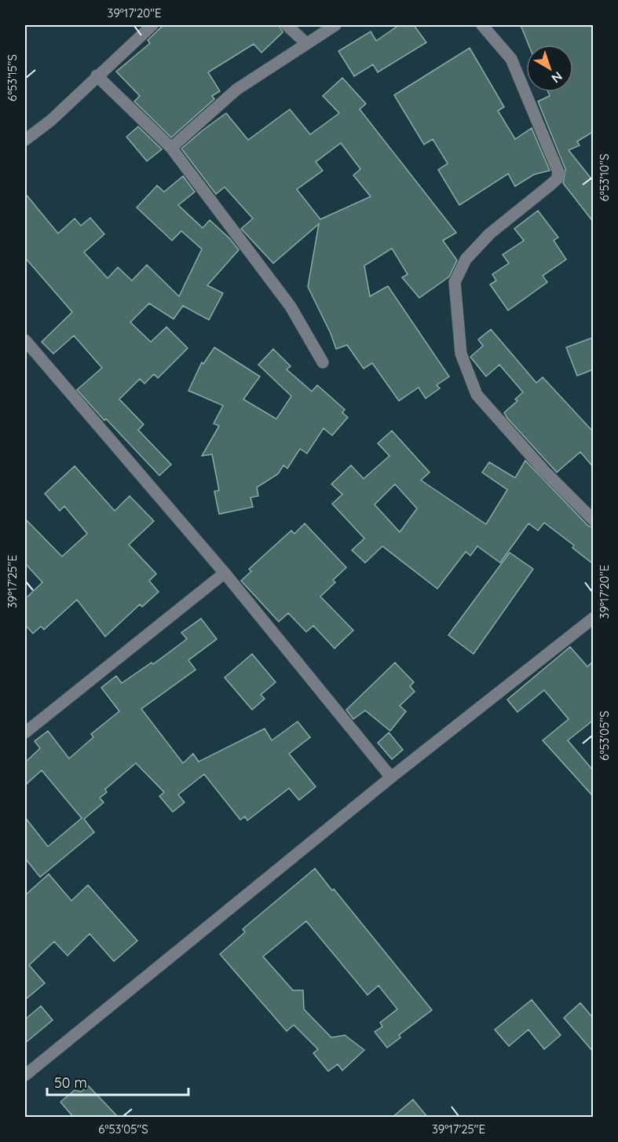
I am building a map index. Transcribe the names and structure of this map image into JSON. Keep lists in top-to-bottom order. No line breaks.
{"scale_bar":"50 m","north":"bottom right","coordinates":["39°17'20\"E","6°53'15\"S","6°53'10\"S","39°17'25\"E","6°53'05\"S"]}
